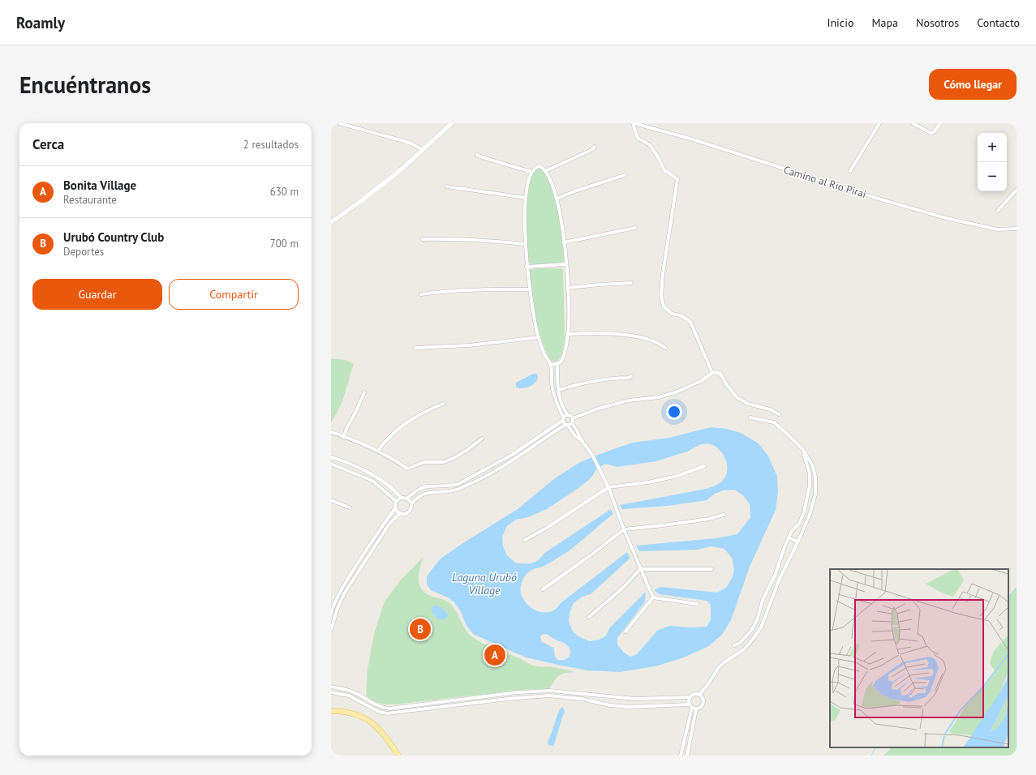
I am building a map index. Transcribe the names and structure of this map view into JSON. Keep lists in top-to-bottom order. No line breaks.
{"streets":{"street":["Camino al Rio Pirai"]},"water":["Laguna Urubó Village"],"page":{"header":"Roamly","nav":["Inicio","Mapa","Nosotros","Contacto"],"buttons":["Cómo llegar",["Guardar","Compartir"]],"title":"Encuéntranos","heading":["Cerca","2 resultados"],"map_buttons":["+","−"],"list":[{"mark":"A","name":"Bonita Village","note":"Restaurante","value":"630 m"},{"mark":"B","name":"Urubó Country Club","note":"Deportes","value":"700 m"}],"pins":["B","A"]}}
